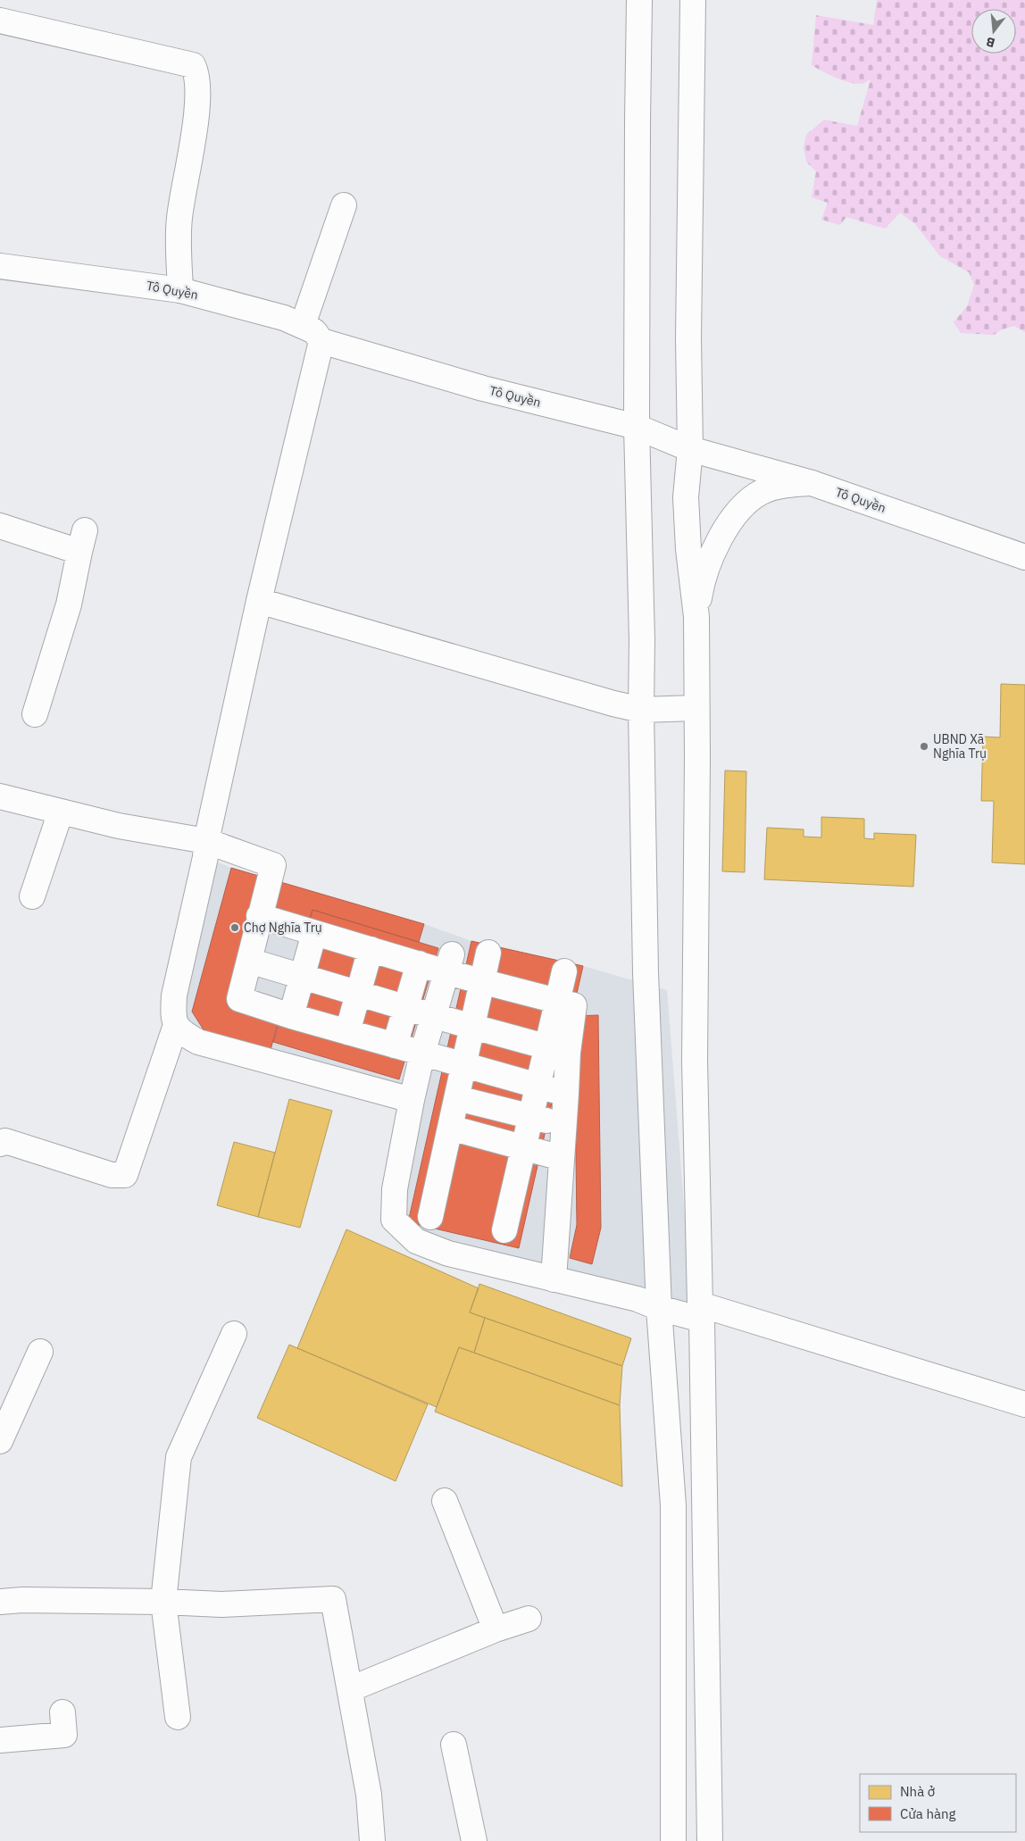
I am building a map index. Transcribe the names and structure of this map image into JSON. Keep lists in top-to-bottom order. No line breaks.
{"streets":{"street":["Tô Quyền"]},"places":["UBND Xã Nghĩa Trụ","Chợ Nghĩa Trụ"],"legend":["Nhà ở","Cửa hàng"],"north":"bottom"}
